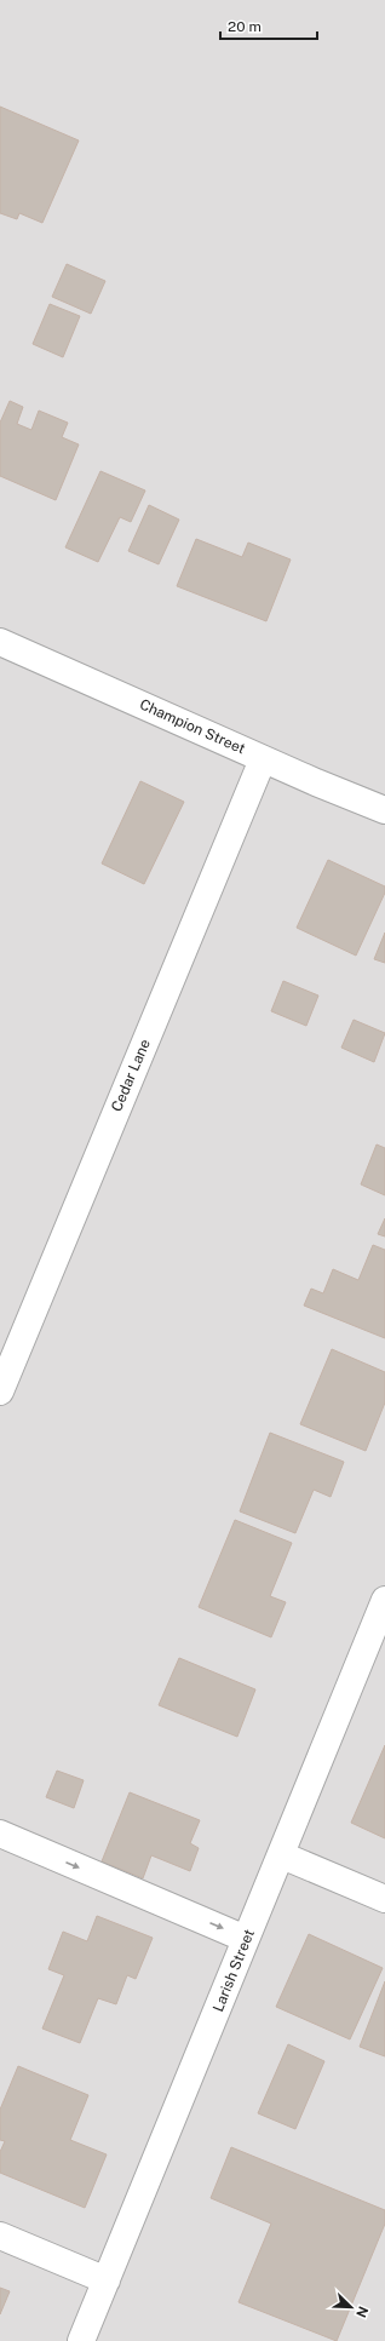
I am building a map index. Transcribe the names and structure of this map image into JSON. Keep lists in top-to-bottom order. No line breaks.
{"streets":{"street":["Champion Street","Cedar Lane","Larish Street"]},"crossings":[["Champion Street","Cedar Lane"]],"scale_bar":"20 m","north":"bottom right"}
